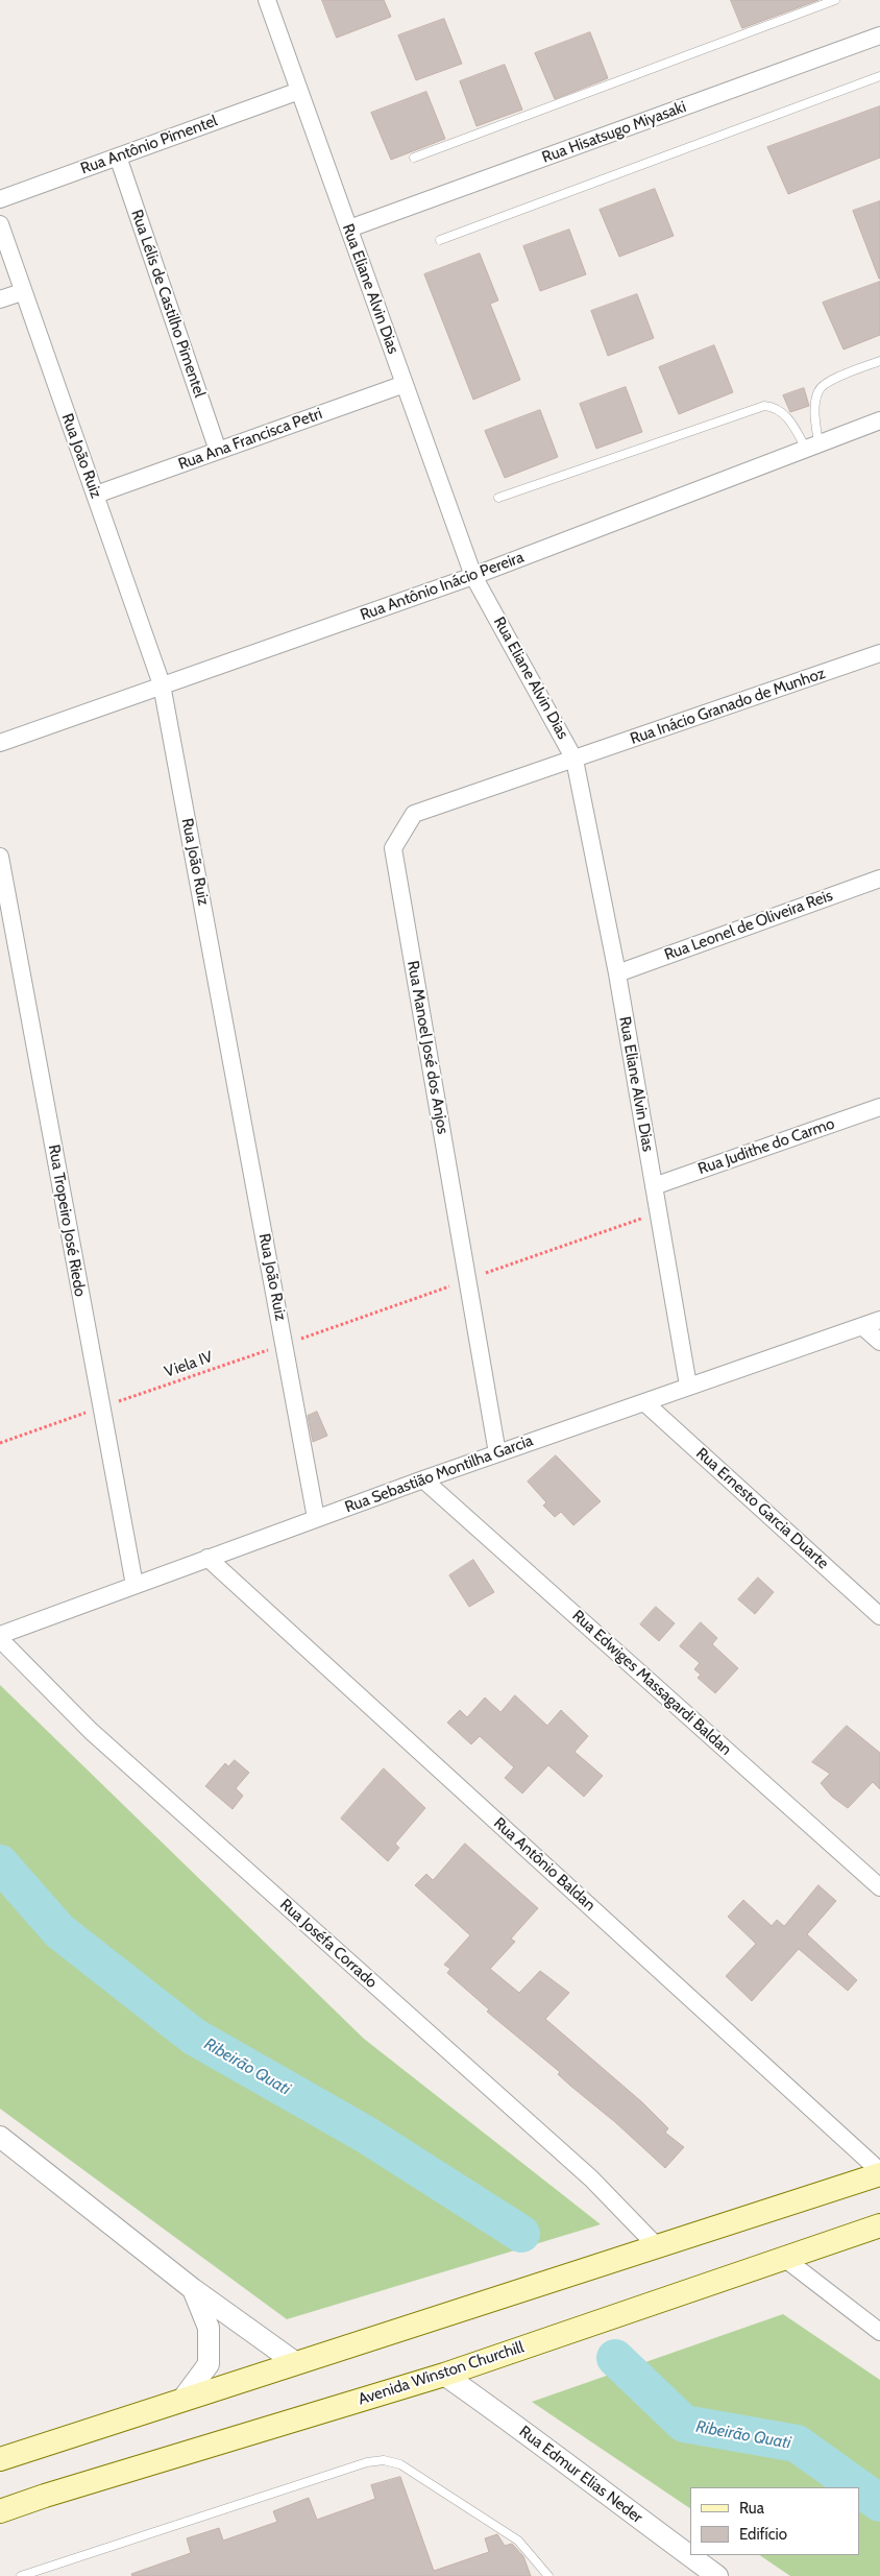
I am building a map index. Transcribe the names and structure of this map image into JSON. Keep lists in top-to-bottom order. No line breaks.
{"streets":{"main road":["Avenida Winston Churchill"],"street":["Rua Hisatsugo Miyasaki","Rua Antônio Pimentel","Rua Eliane Alvin Dias","Rua Lélis de Castilho Pimentel","Rua Ana Francisca Petri","Rua João Ruiz","Rua Antônio Inácio Pereira","Rua Inácio Granado de Munhoz","Rua Leonel de Oliveira Reis","Rua Manoel José dos Anjos","Rua Judithe do Carmo","Rua Tropeiro José Riedo","Rua Sebastião Montilha Garcia","Rua Ernesto Garcia Duarte","Rua Edwiges Massagardi Baldan","Rua Antônio Baldan","Rua Joséfa Corrado","Rua Edmur Elias Neder"],"path":["Viela IV"]},"crossings":[["Rua Hisatsugo Miyasaki","Rua Eliane Alvin Dias"],["Rua Antônio Pimentel","Rua Eliane Alvin Dias"],["Rua Antônio Pimentel","Rua Lélis de Castilho Pimentel"],["Rua Eliane Alvin Dias","Rua Ana Francisca Petri"],["Rua Eliane Alvin Dias","Rua Antônio Inácio Pereira"],["Rua Eliane Alvin Dias","Rua Inácio Granado de Munhoz"],["Rua Eliane Alvin Dias","Rua Leonel de Oliveira Reis"],["Rua Eliane Alvin Dias","Rua Manoel José dos Anjos"],["Rua Eliane Alvin Dias","Rua Judithe do Carmo"],["Rua Eliane Alvin Dias","Rua Sebastião Montilha Garcia"],["Rua Lélis de Castilho Pimentel","Rua Ana Francisca Petri"],["Rua Ana Francisca Petri","Rua João Ruiz"],["Rua João Ruiz","Rua Antônio Inácio Pereira"],["Rua João Ruiz","Viela IV"],["Rua João Ruiz","Rua Sebastião Montilha Garcia"],["Rua Inácio Granado de Munhoz","Rua Manoel José dos Anjos"],["Rua Manoel José dos Anjos","Rua Sebastião Montilha Garcia"],["Rua Tropeiro José Riedo","Viela IV"],["Rua Tropeiro José Riedo","Rua Sebastião Montilha Garcia"],["Rua Sebastião Montilha Garcia","Rua Ernesto Garcia Duarte"],["Rua Sebastião Montilha Garcia","Rua Edwiges Massagardi Baldan"],["Rua Sebastião Montilha Garcia","Rua Antônio Baldan"],["Avenida Winston Churchill","Rua Edmur Elias Neder"]],"water":["Ribeirão Quati"],"legend":["Rua","Edifício"]}
